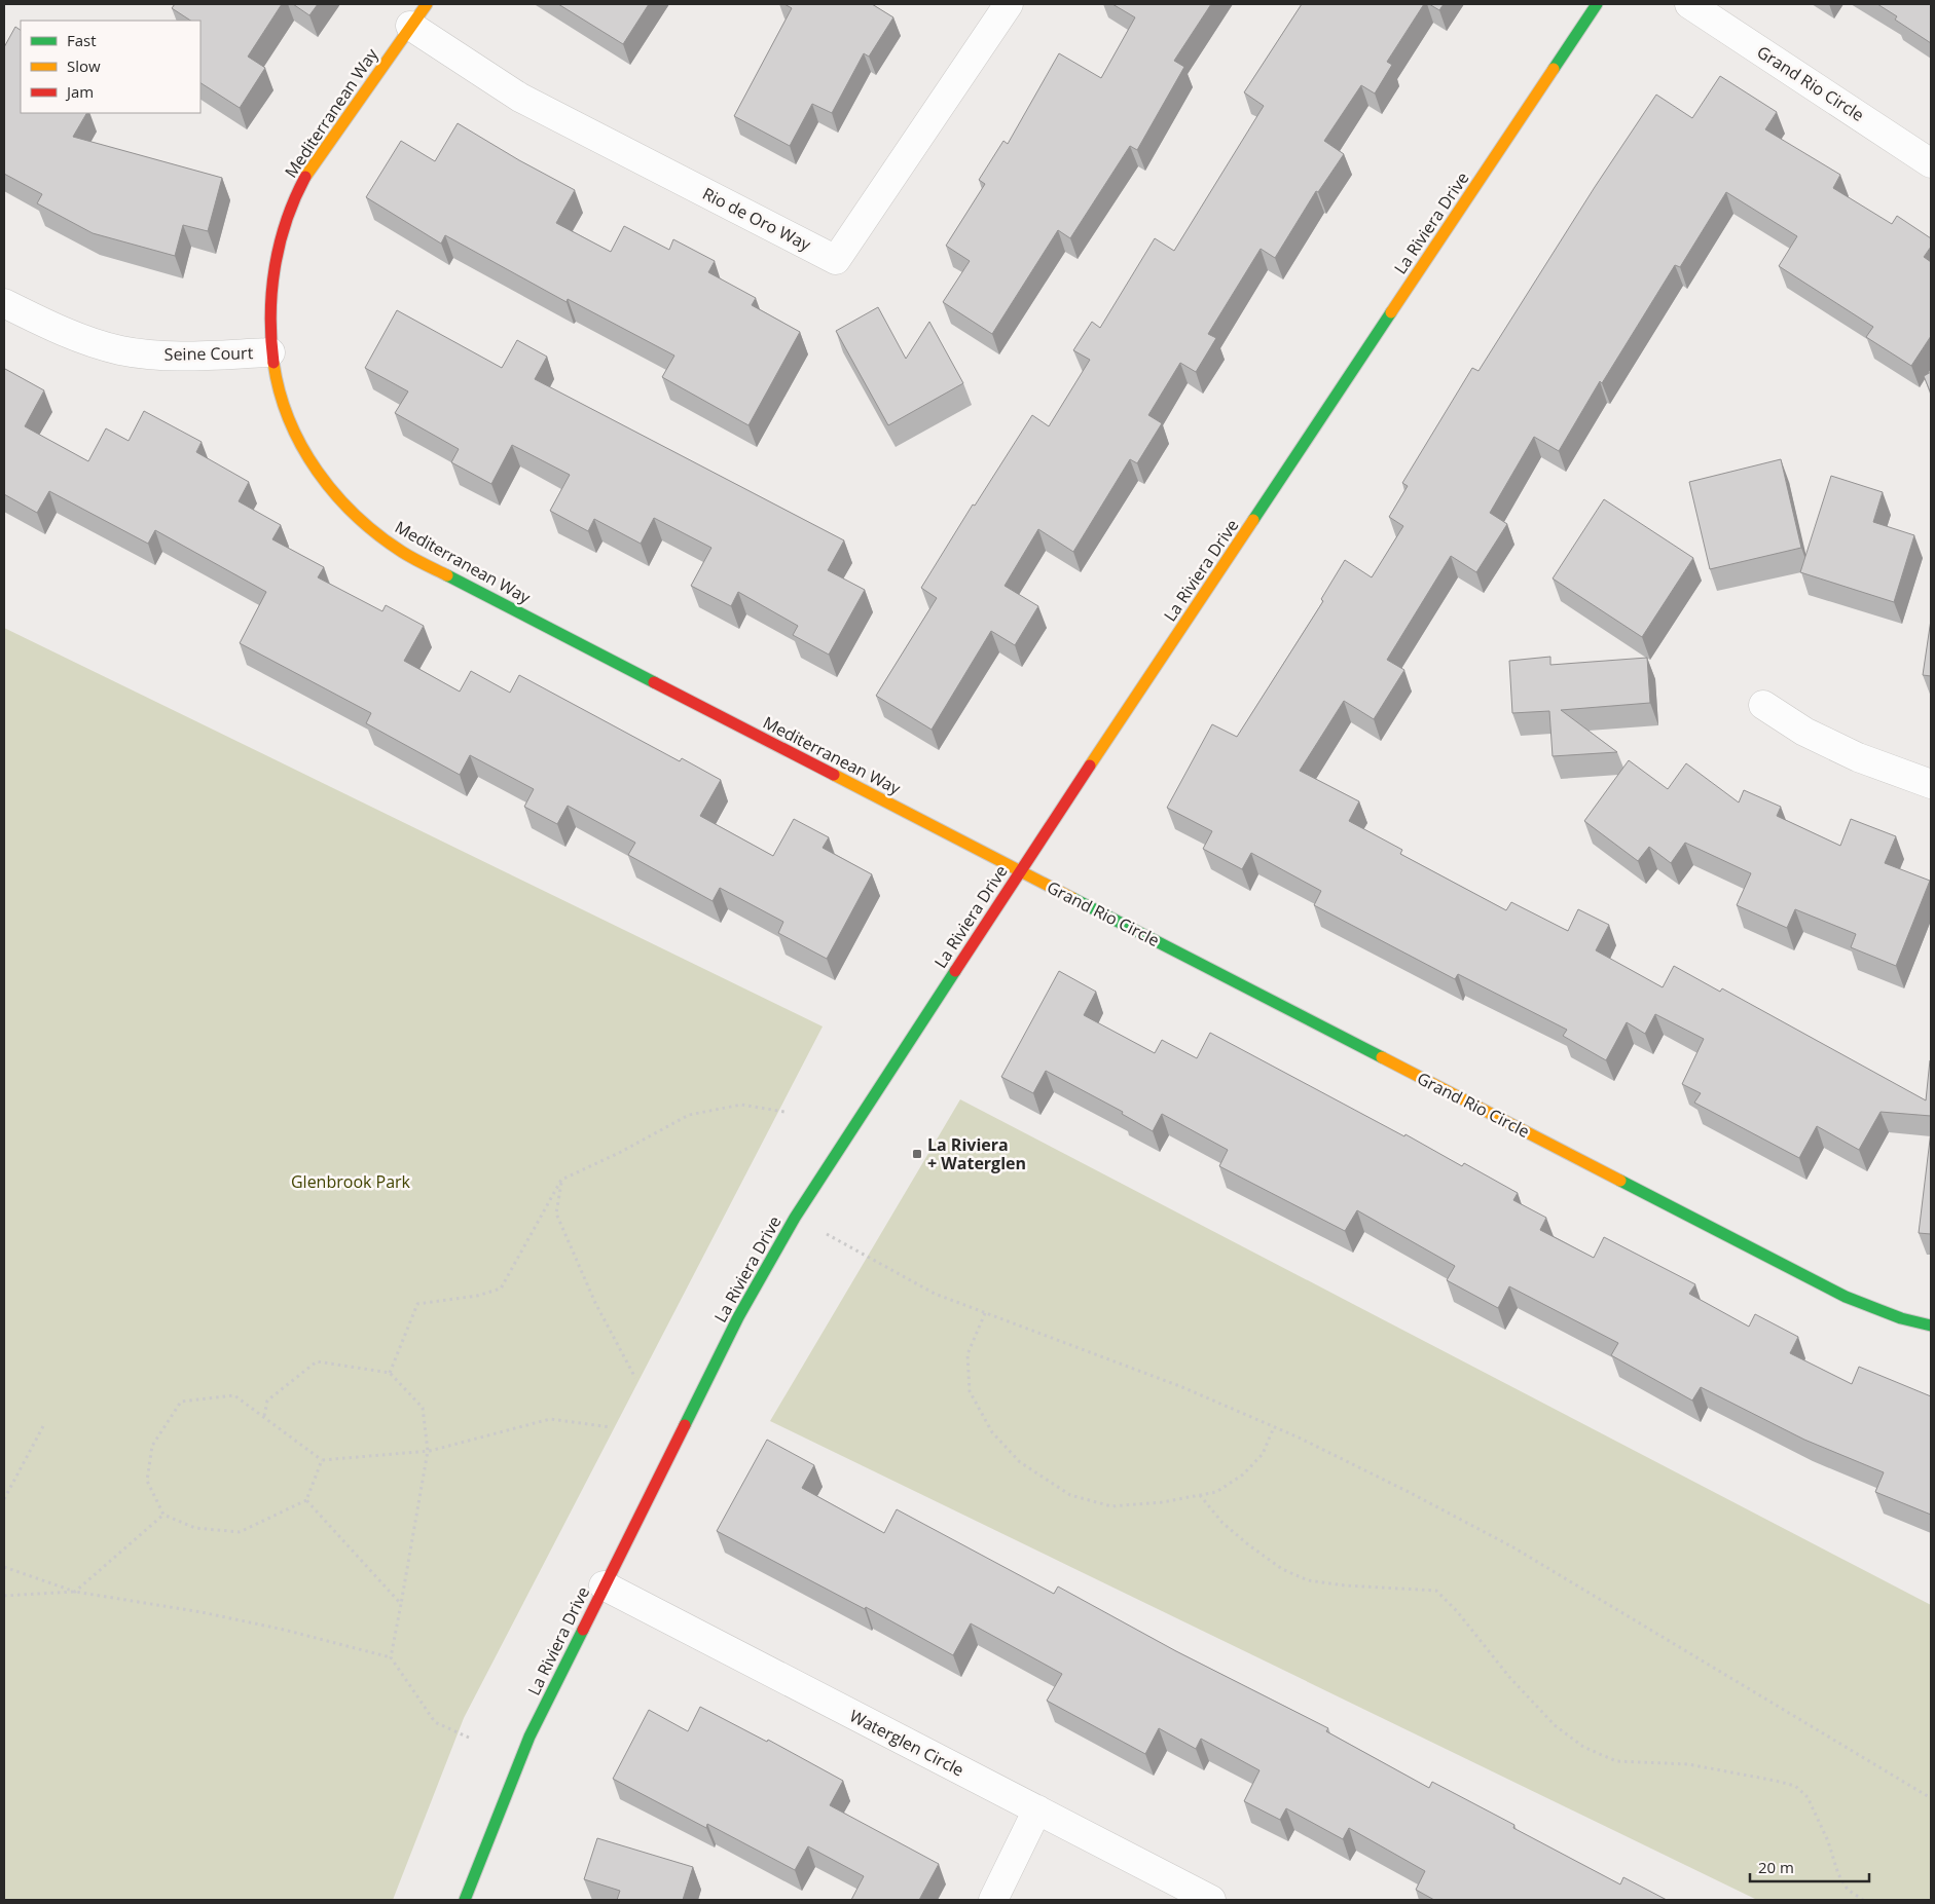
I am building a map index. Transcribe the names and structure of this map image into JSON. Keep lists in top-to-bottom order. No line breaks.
{"streets":{"street":["Grand Rio Circle","Mediterranean Way","Rio de Oro Way","La Riviera Drive","Seine Court","Waterglen Circle"]},"crossings":[["Grand Rio Circle","Mediterranean Way"],["Grand Rio Circle","La Riviera Drive"],["Mediterranean Way","Rio de Oro Way"],["Mediterranean Way","La Riviera Drive"],["Mediterranean Way","Seine Court"],["La Riviera Drive","Waterglen Circle"]],"parks":["Glenbrook Park"],"places":{"transit":["La Riviera + Waterglen"]},"legend":["Fast","Slow","Jam"],"scale_bar":"20 m"}
